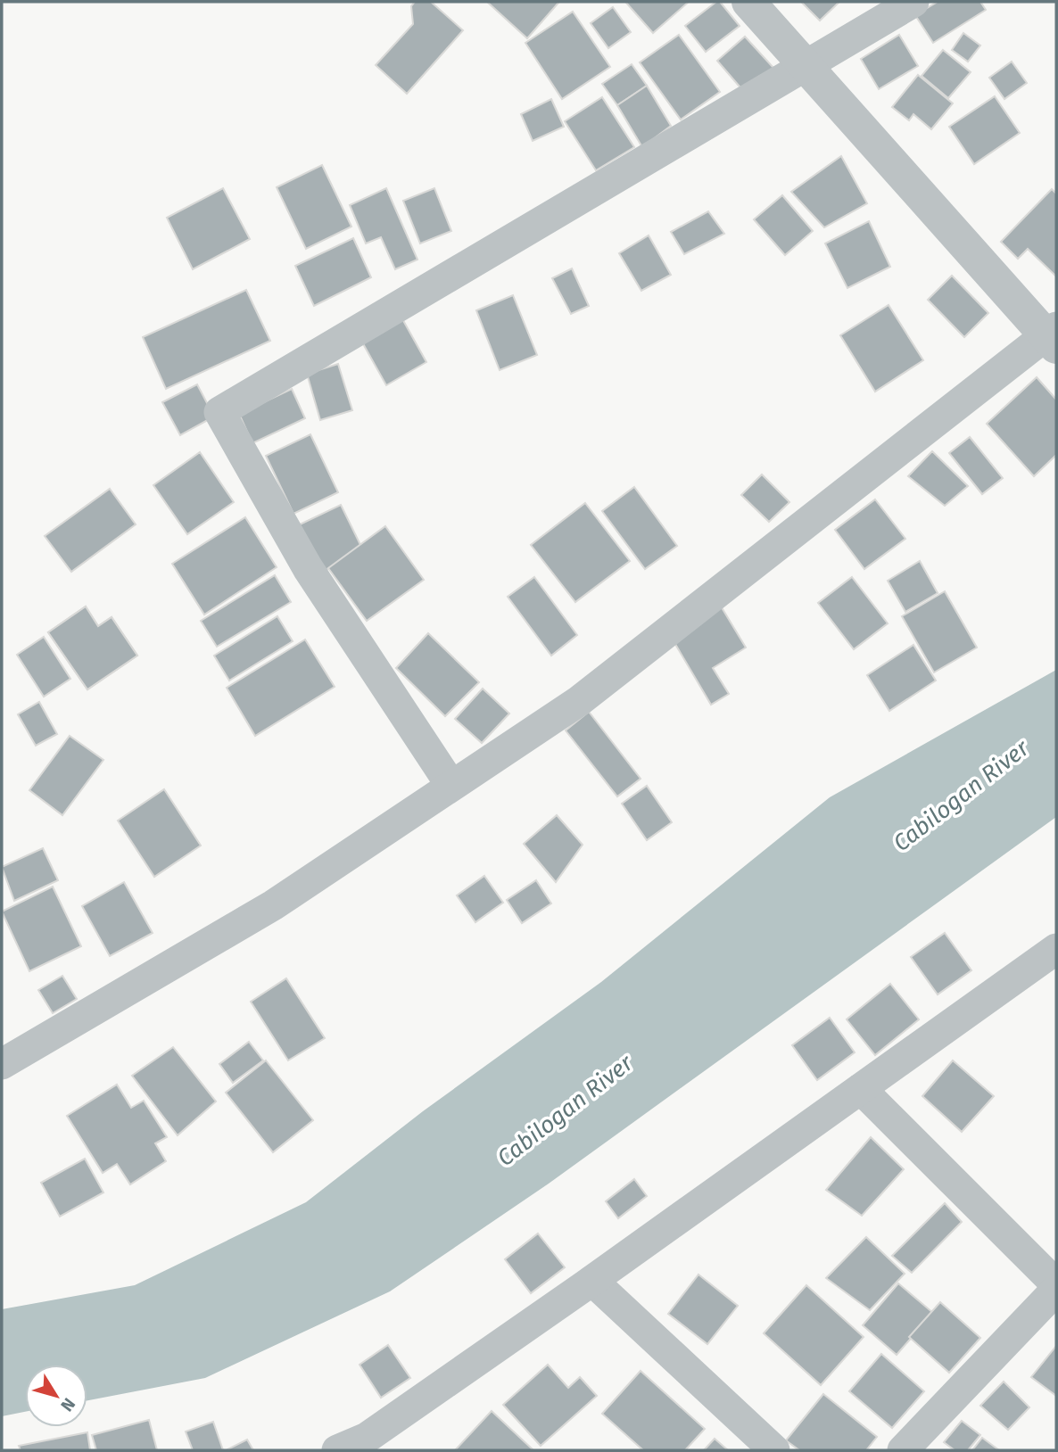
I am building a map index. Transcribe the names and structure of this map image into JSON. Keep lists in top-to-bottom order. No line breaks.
{"water":["Cabilogan River"],"north":"bottom right"}
